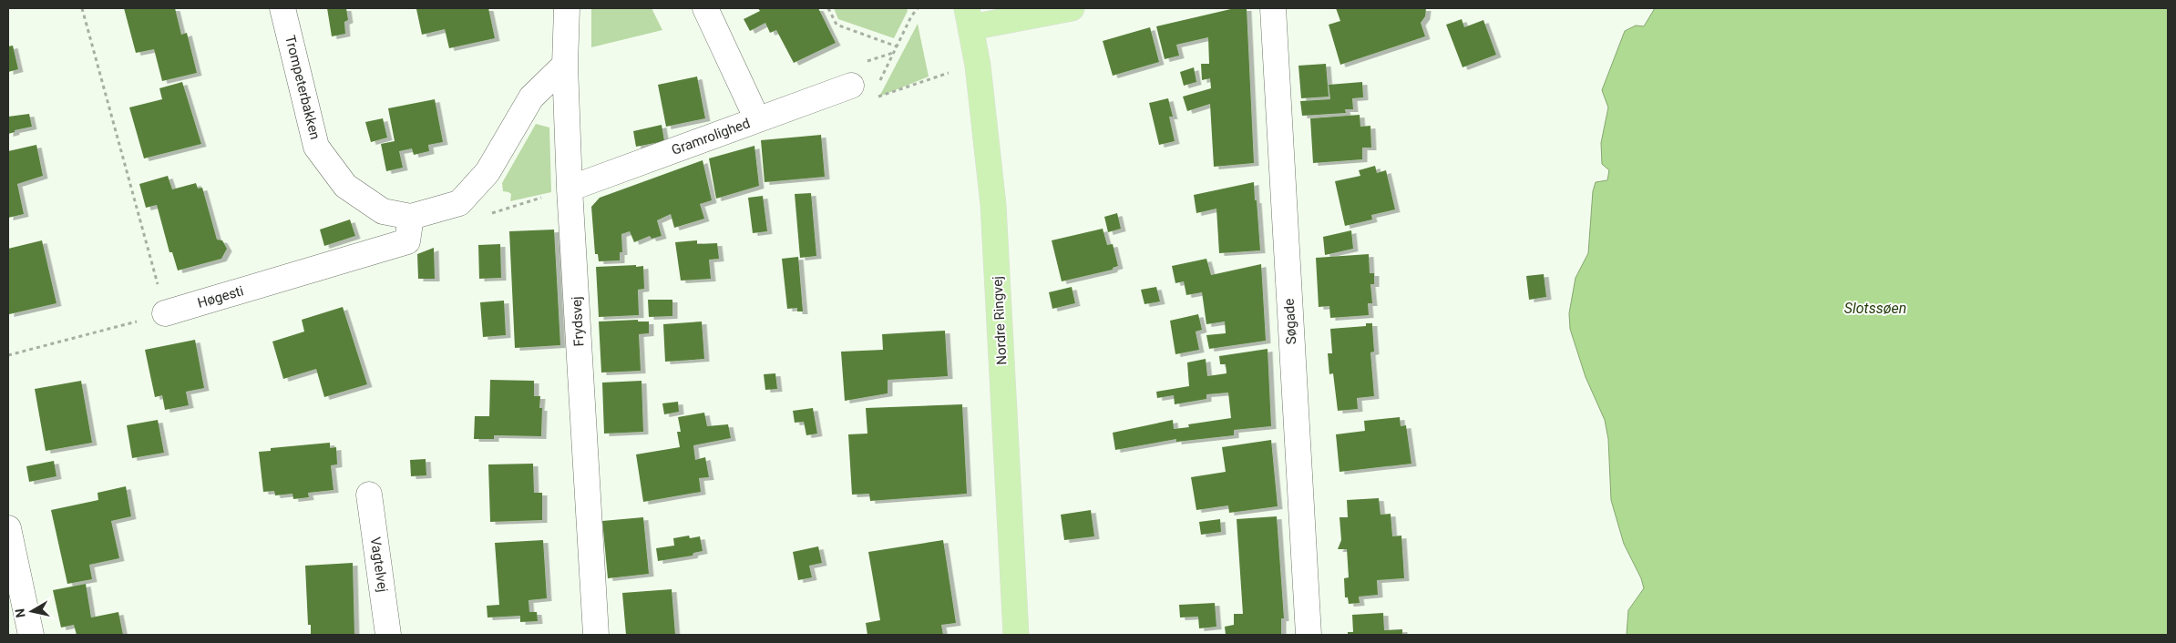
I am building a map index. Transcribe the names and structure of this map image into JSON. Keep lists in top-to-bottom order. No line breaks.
{"streets":{"main road":["Nordre Ringvej"],"street":["Trompeterbakken","Gramrolighed","Høgesti","Frydsvej","Søgade","Vagtelvej"]},"crossings":[["Trompeterbakken","Høgesti"],["Trompeterbakken","Frydsvej"],["Gramrolighed","Frydsvej"]],"water":["Slotssøen"],"north":"left"}
